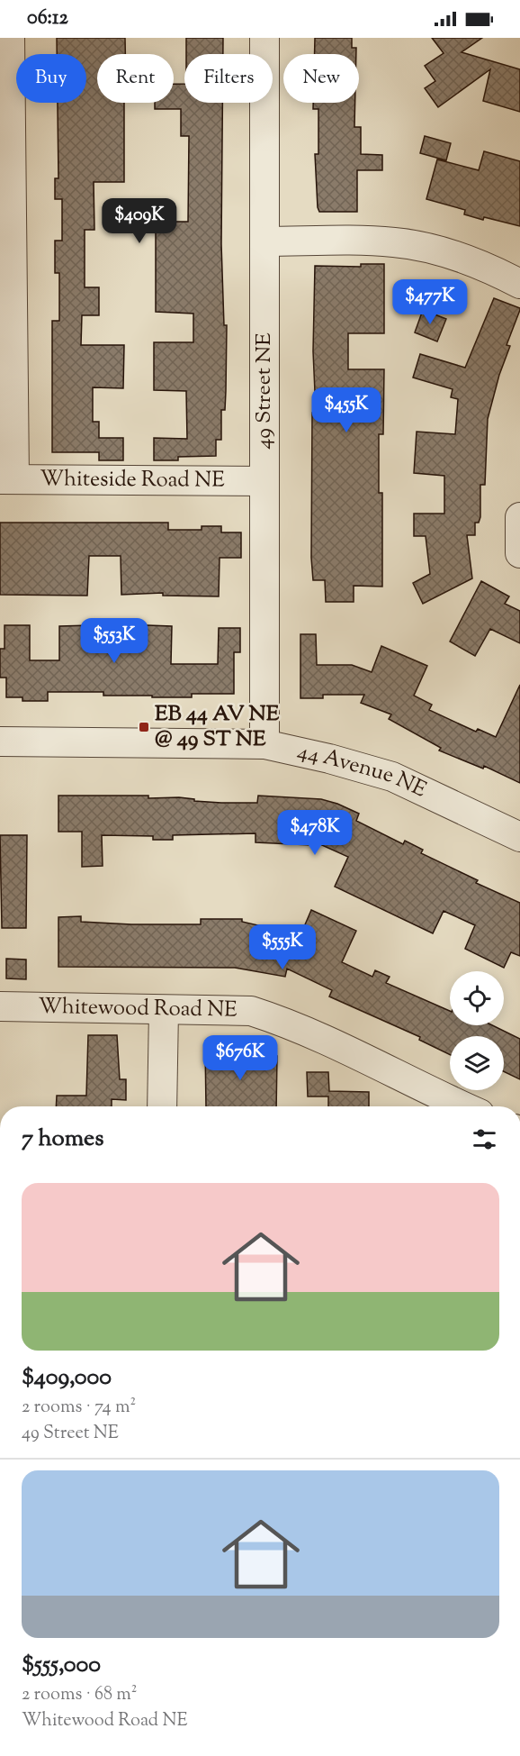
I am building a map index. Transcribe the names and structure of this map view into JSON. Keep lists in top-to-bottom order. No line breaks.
{"streets":{"street":["49 Street NE","Whiteside Road NE","44 Avenue NE","Whitewood Road NE"]},"crossings":[["49 Street NE","Whiteside Road NE"],["49 Street NE","44 Avenue NE"]],"places":{"transit":["EB 44 AV NE @ 49 ST NE"]},"page":{"status":"06:12","chip":["Buy","Rent","Filters","New"],"price":["$409K","$477K","$455K","$553K","$478K","$555K","$676K"],"heading":"7 homes","list":[{"name":"$409,000","note":"2 rooms · 74 m² · 49 Street NE"},{"name":"$555,000","note":"2 rooms · 68 m² · Whitewood Road NE"}]}}
